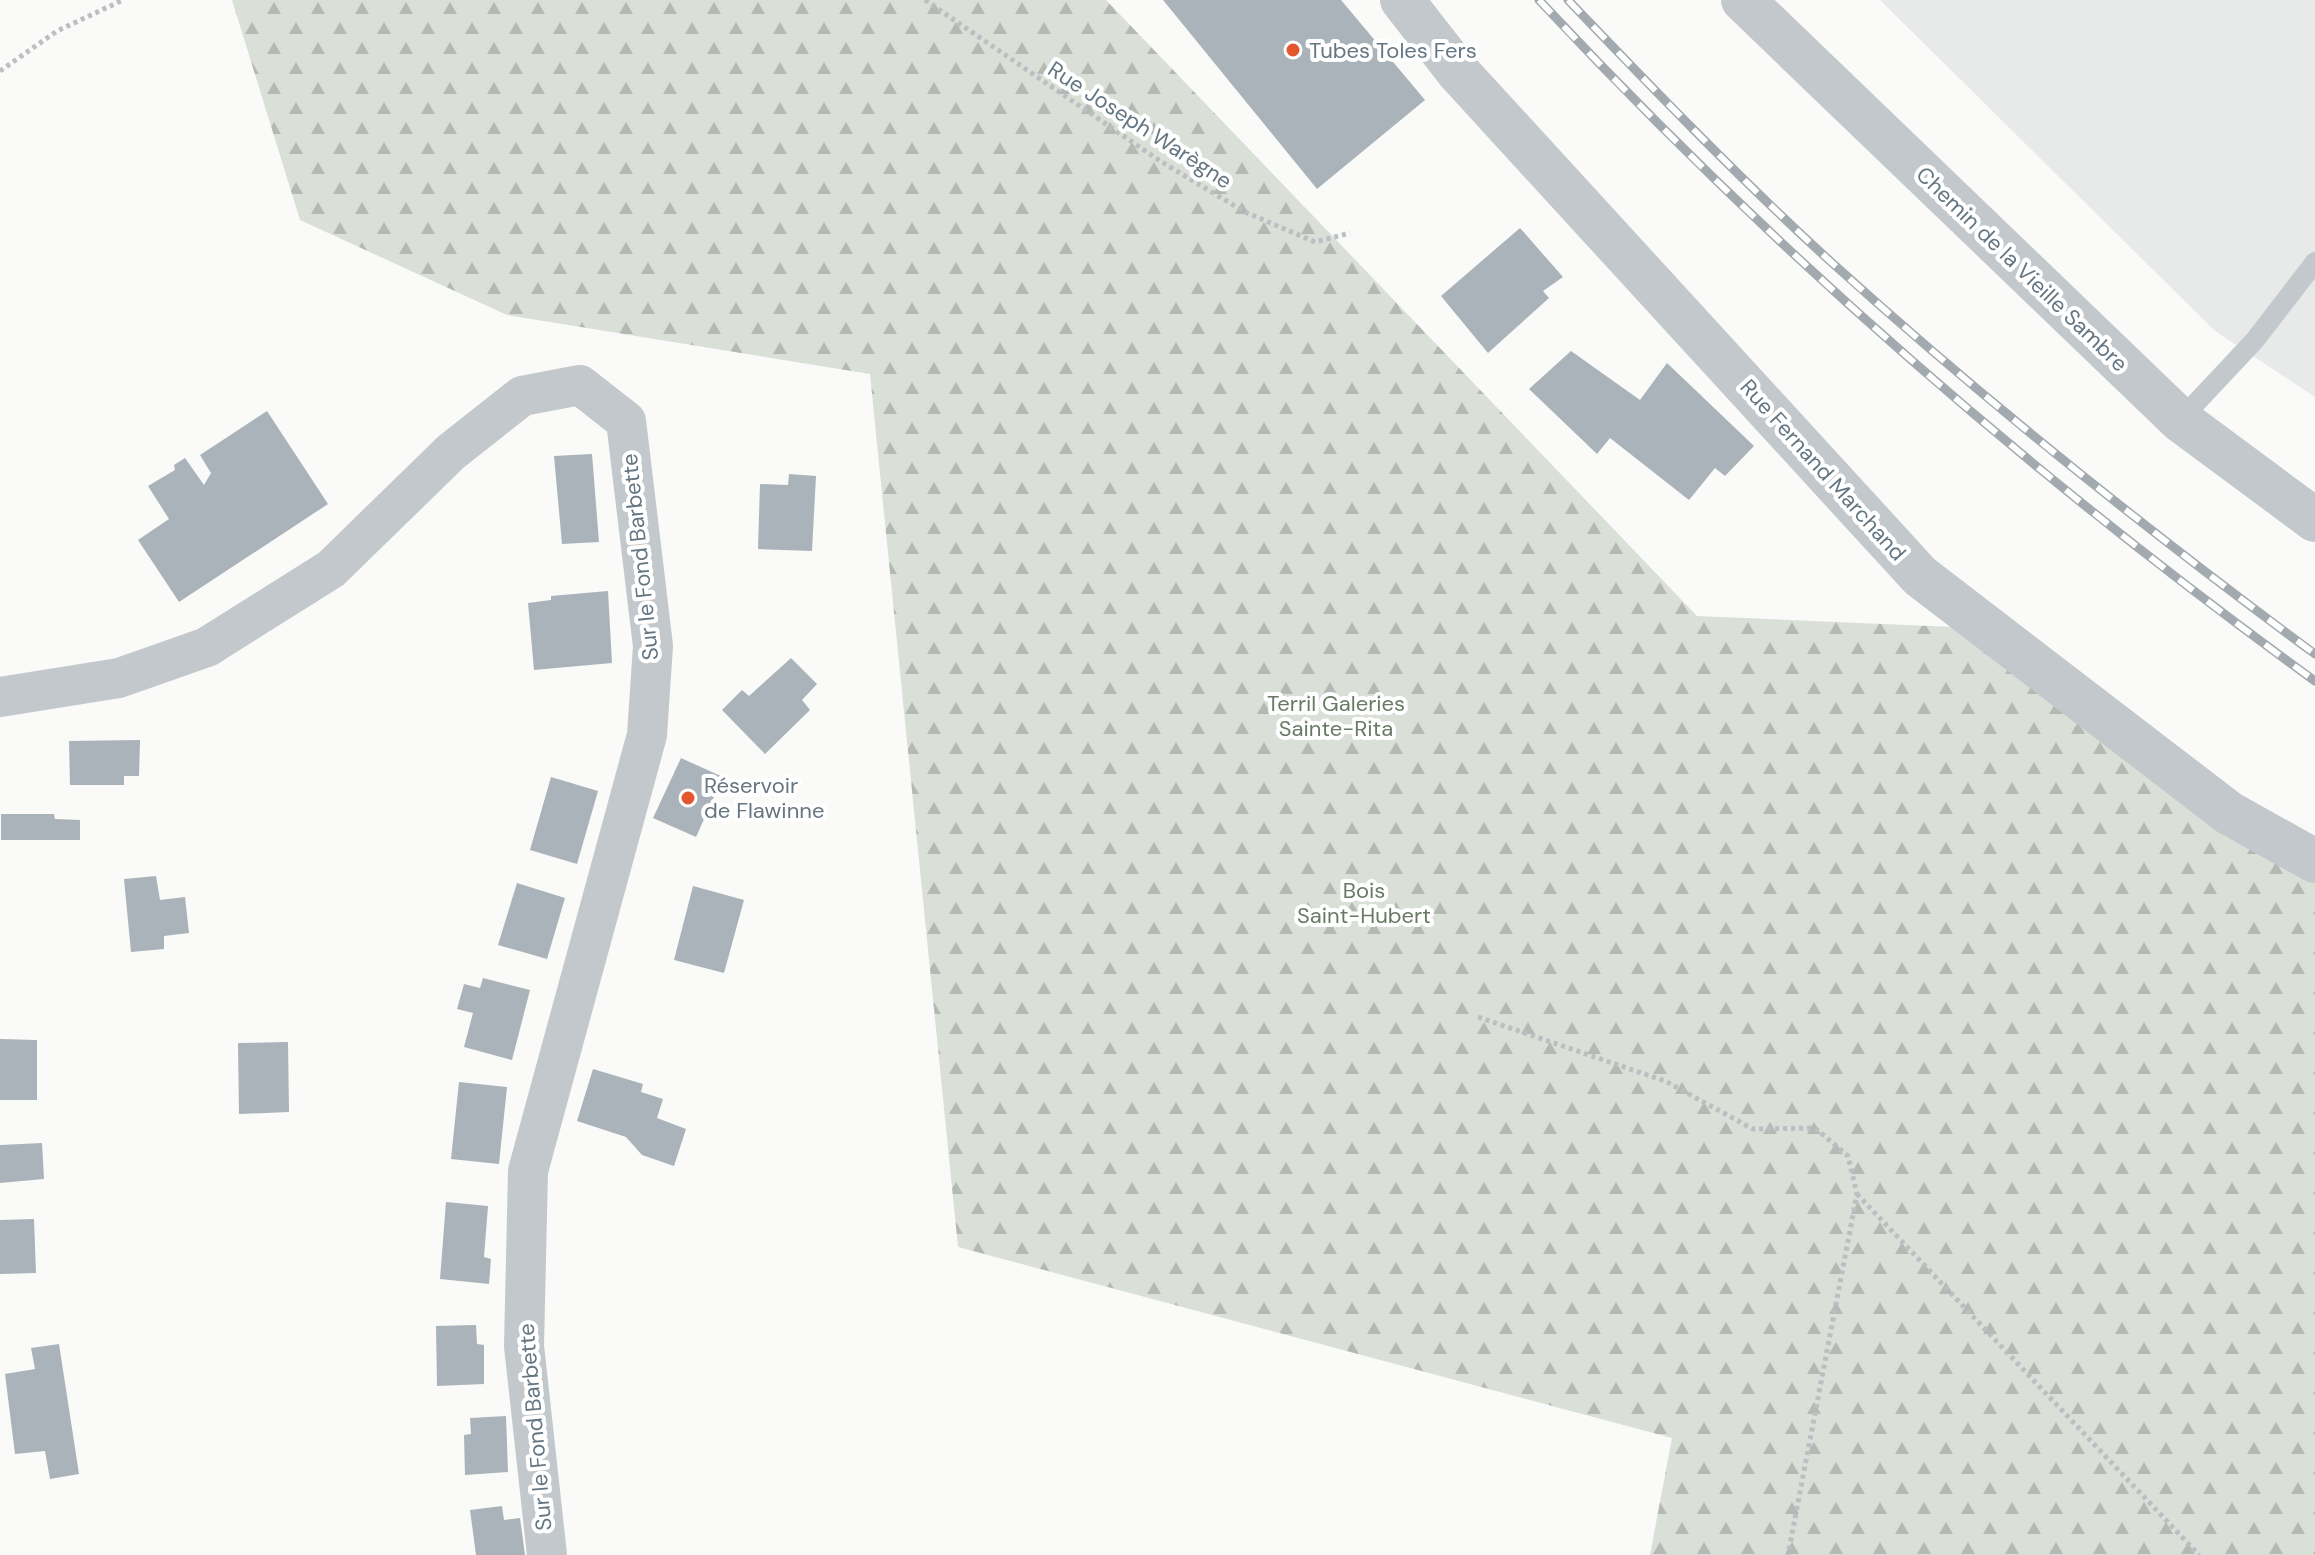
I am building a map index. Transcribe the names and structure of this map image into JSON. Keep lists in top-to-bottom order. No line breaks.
{"streets":{"street":["Chemin de la Vieille Sambre","Rue Fernand Marchand","Sur le Fond Barbette"],"path":["Rue Joseph Warègne"]},"parks":["Terril Galeries Sainte-Rita","Bois Saint-Hubert"],"places":["Tubes Toles Fers","Réservoir de Flawinne"]}
